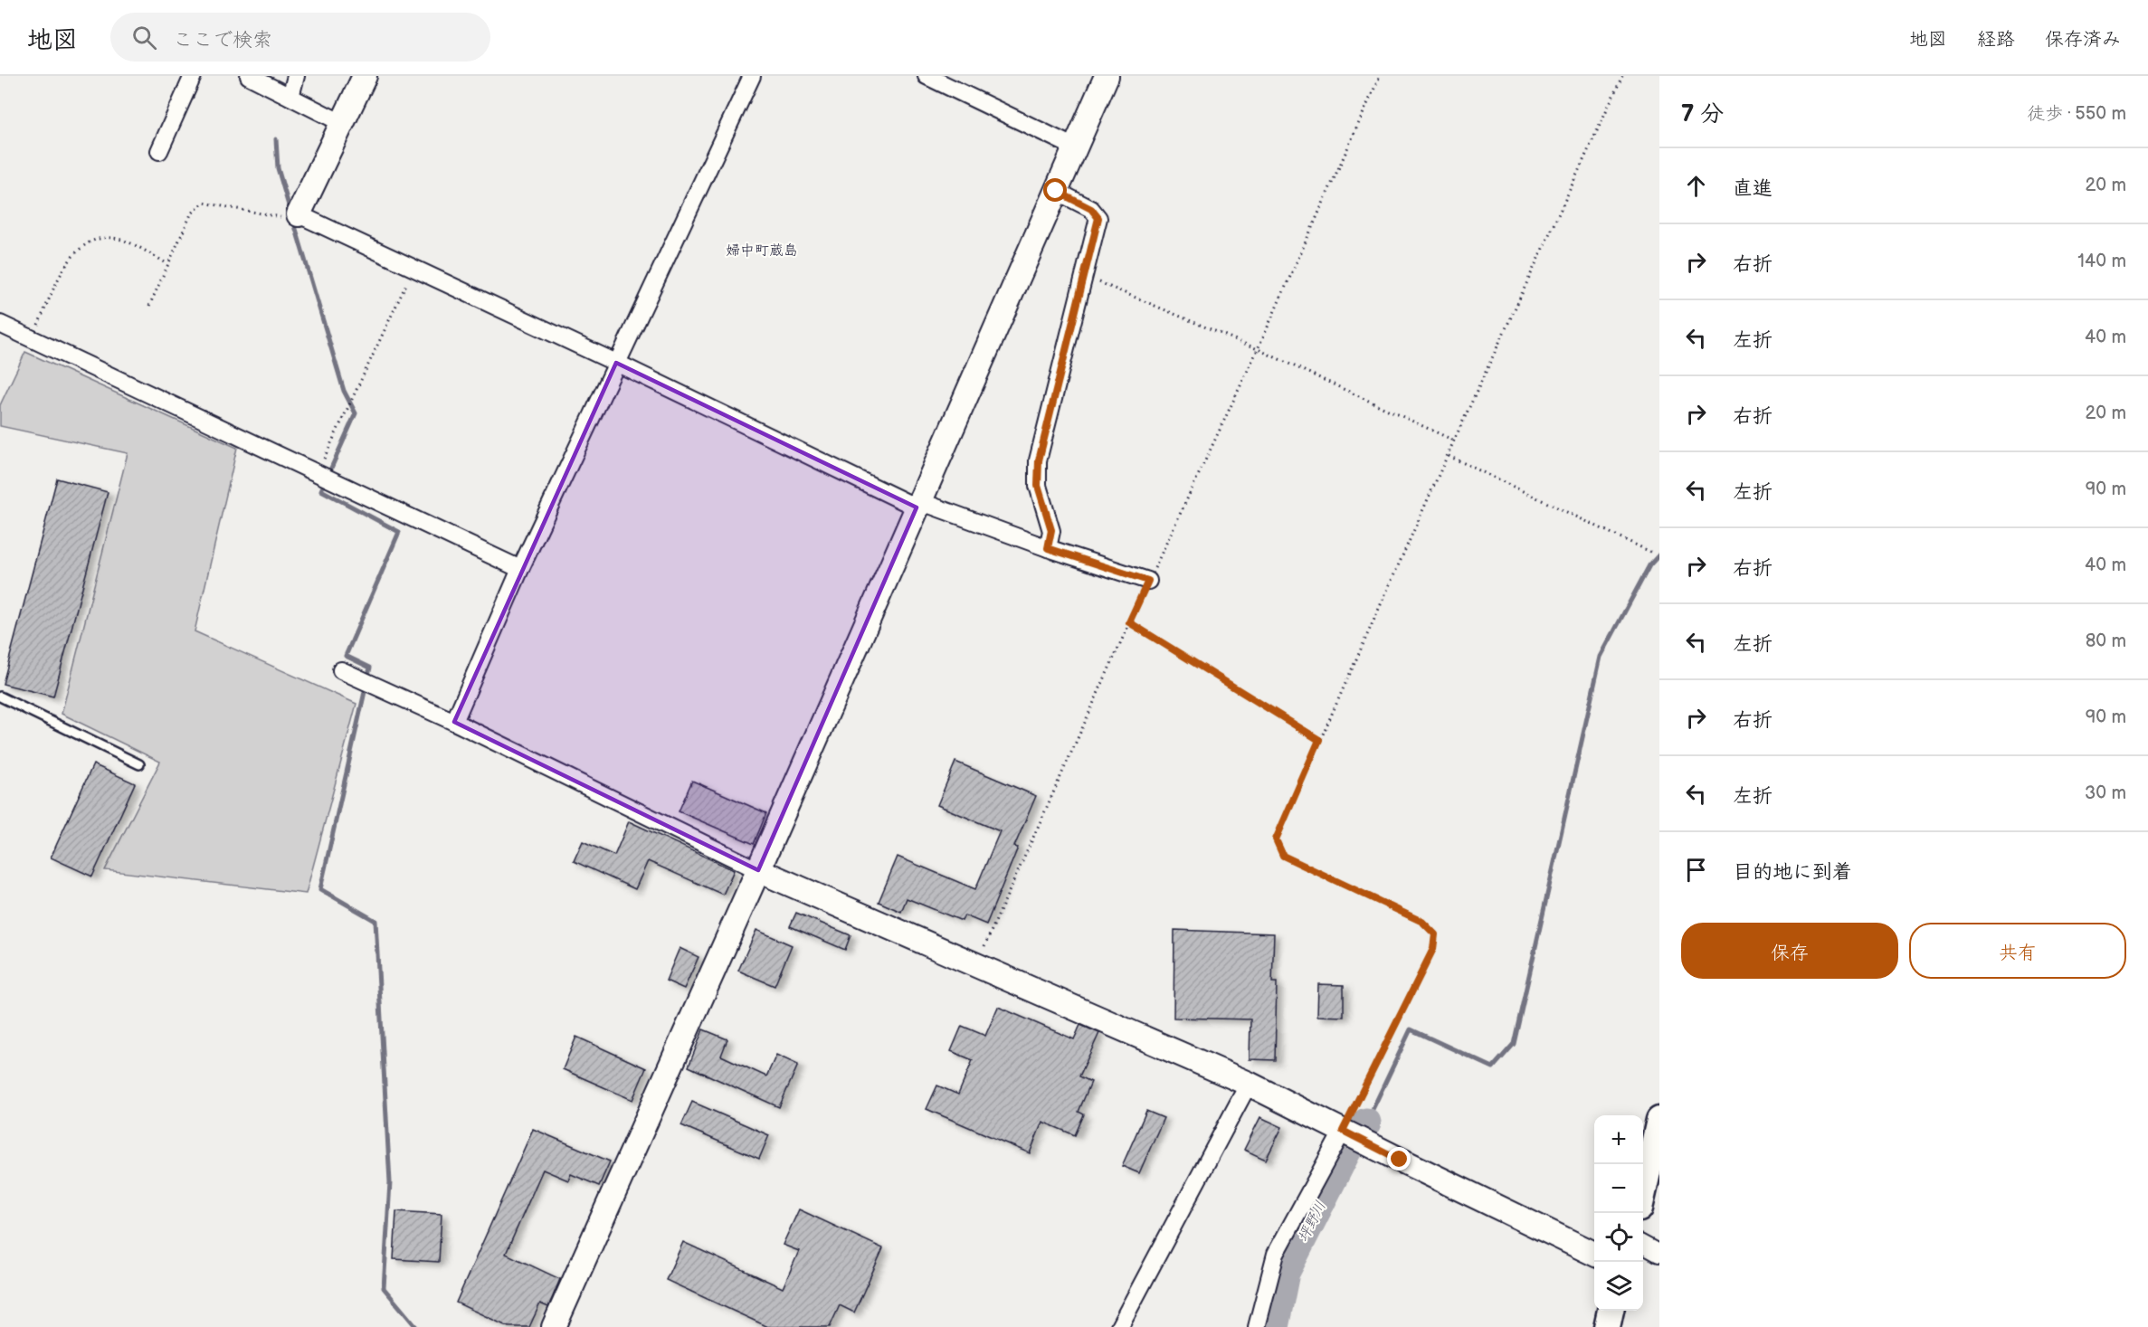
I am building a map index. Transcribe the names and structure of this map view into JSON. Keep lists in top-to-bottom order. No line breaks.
{"districts":["婦中町蔵島"],"water":["坪野川"],"page":{"header":"地図","search":"ここで検索","nav":["地図","経路","保存済み"],"heading":["7 分","徒歩 · 550 m"],"list":[["直進","20 m"],["右折","140 m"],["左折","40 m"],["右折","20 m"],["左折","90 m"],["右折","40 m"],["左折","80 m"],["右折","90 m"],["左折","30 m"],"目的地に到着"],"buttons":["保存","共有"],"map_buttons":["+","−"]}}
